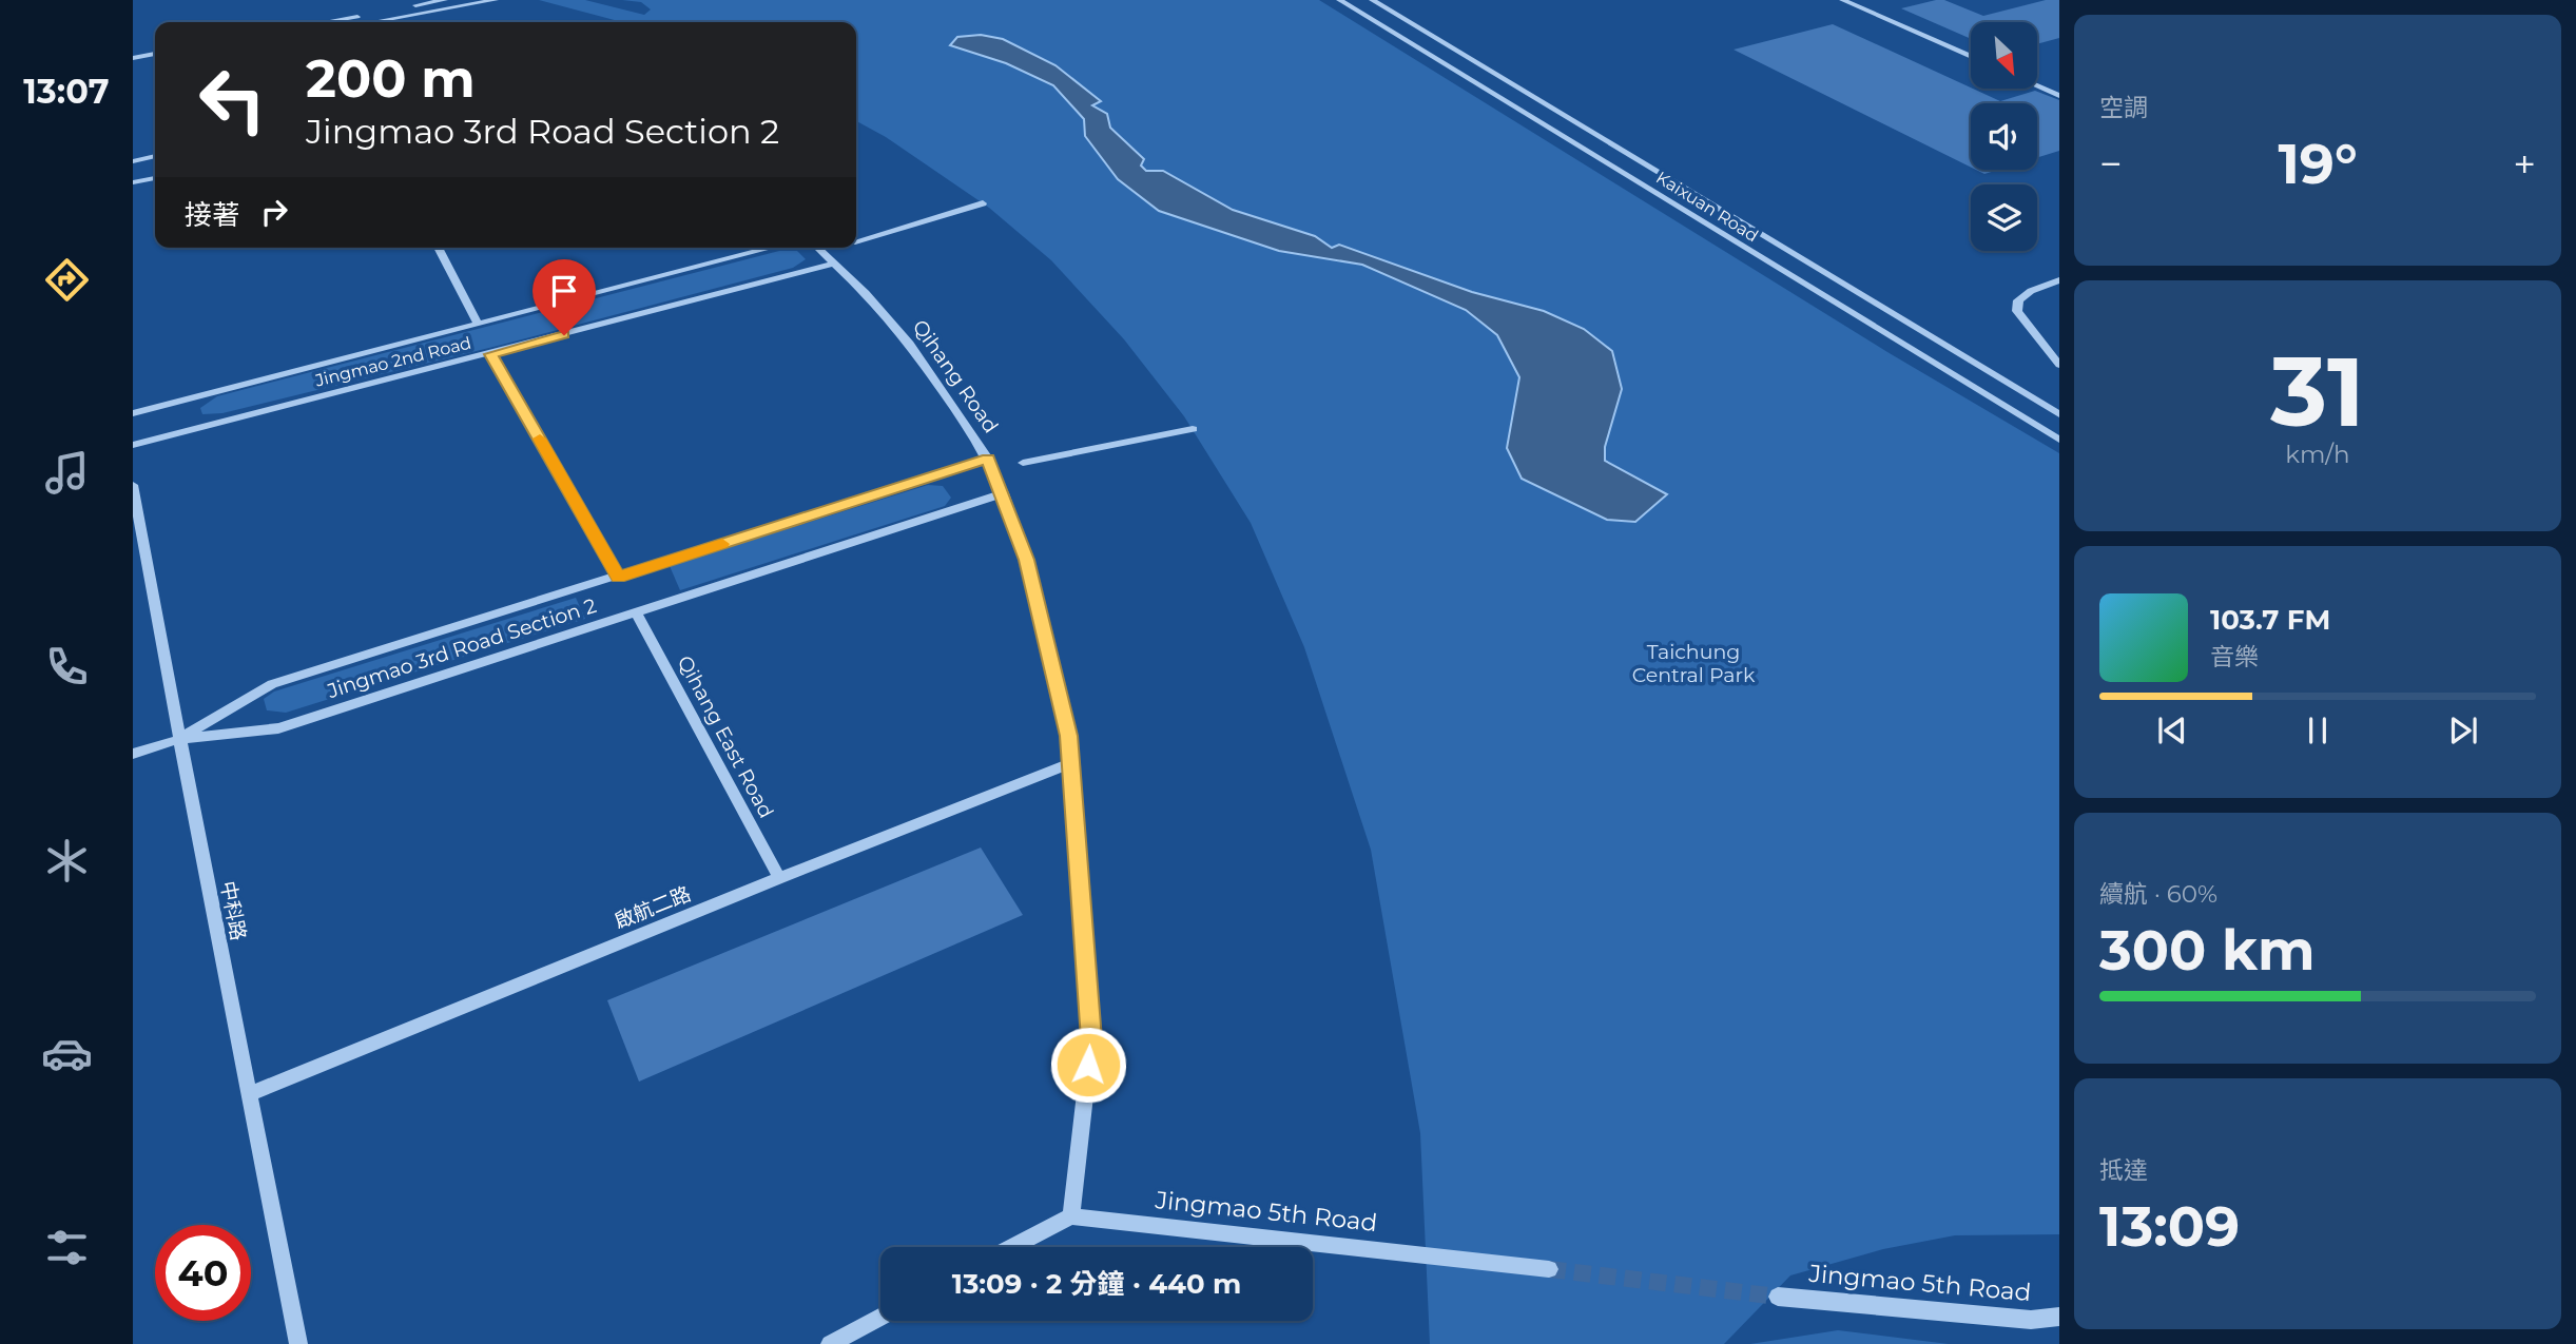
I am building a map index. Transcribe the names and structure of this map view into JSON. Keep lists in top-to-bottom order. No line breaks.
{"streets":{"street":["Kaixuan Road","Jingmao 2nd Road","Qihang Road","Jingmao 3rd Road Section 2","Qihang East Road","啟航二路","中科路","Jingmao 5th Road"]},"crossings":[["Jingmao 2nd Road","Qihang Road"],["Qihang Road","Jingmao 3rd Road Section 2"],["Qihang Road","啟航二路"],["Qihang Road","Jingmao 5th Road"],["Jingmao 3rd Road Section 2","Qihang East Road"],["Jingmao 3rd Road Section 2","中科路"],["Qihang East Road","啟航二路"],["啟航二路","中科路"]],"parks":["Taichung Central Park"],"north":"bottom right","page":{"tabs":"13:07","tile":["空調",["31","km/h"],["續航 · 60%","300 km"],["抵達","13:09"]],"turn":["200 m","Jingmao 3rd Road Section 2"],"heat":["−","19°","+"],"then":"接著","song":["103.7 FM","音樂"],"limit":"40","trip":"13:09 · 2 分鐘 · 440 m"}}
